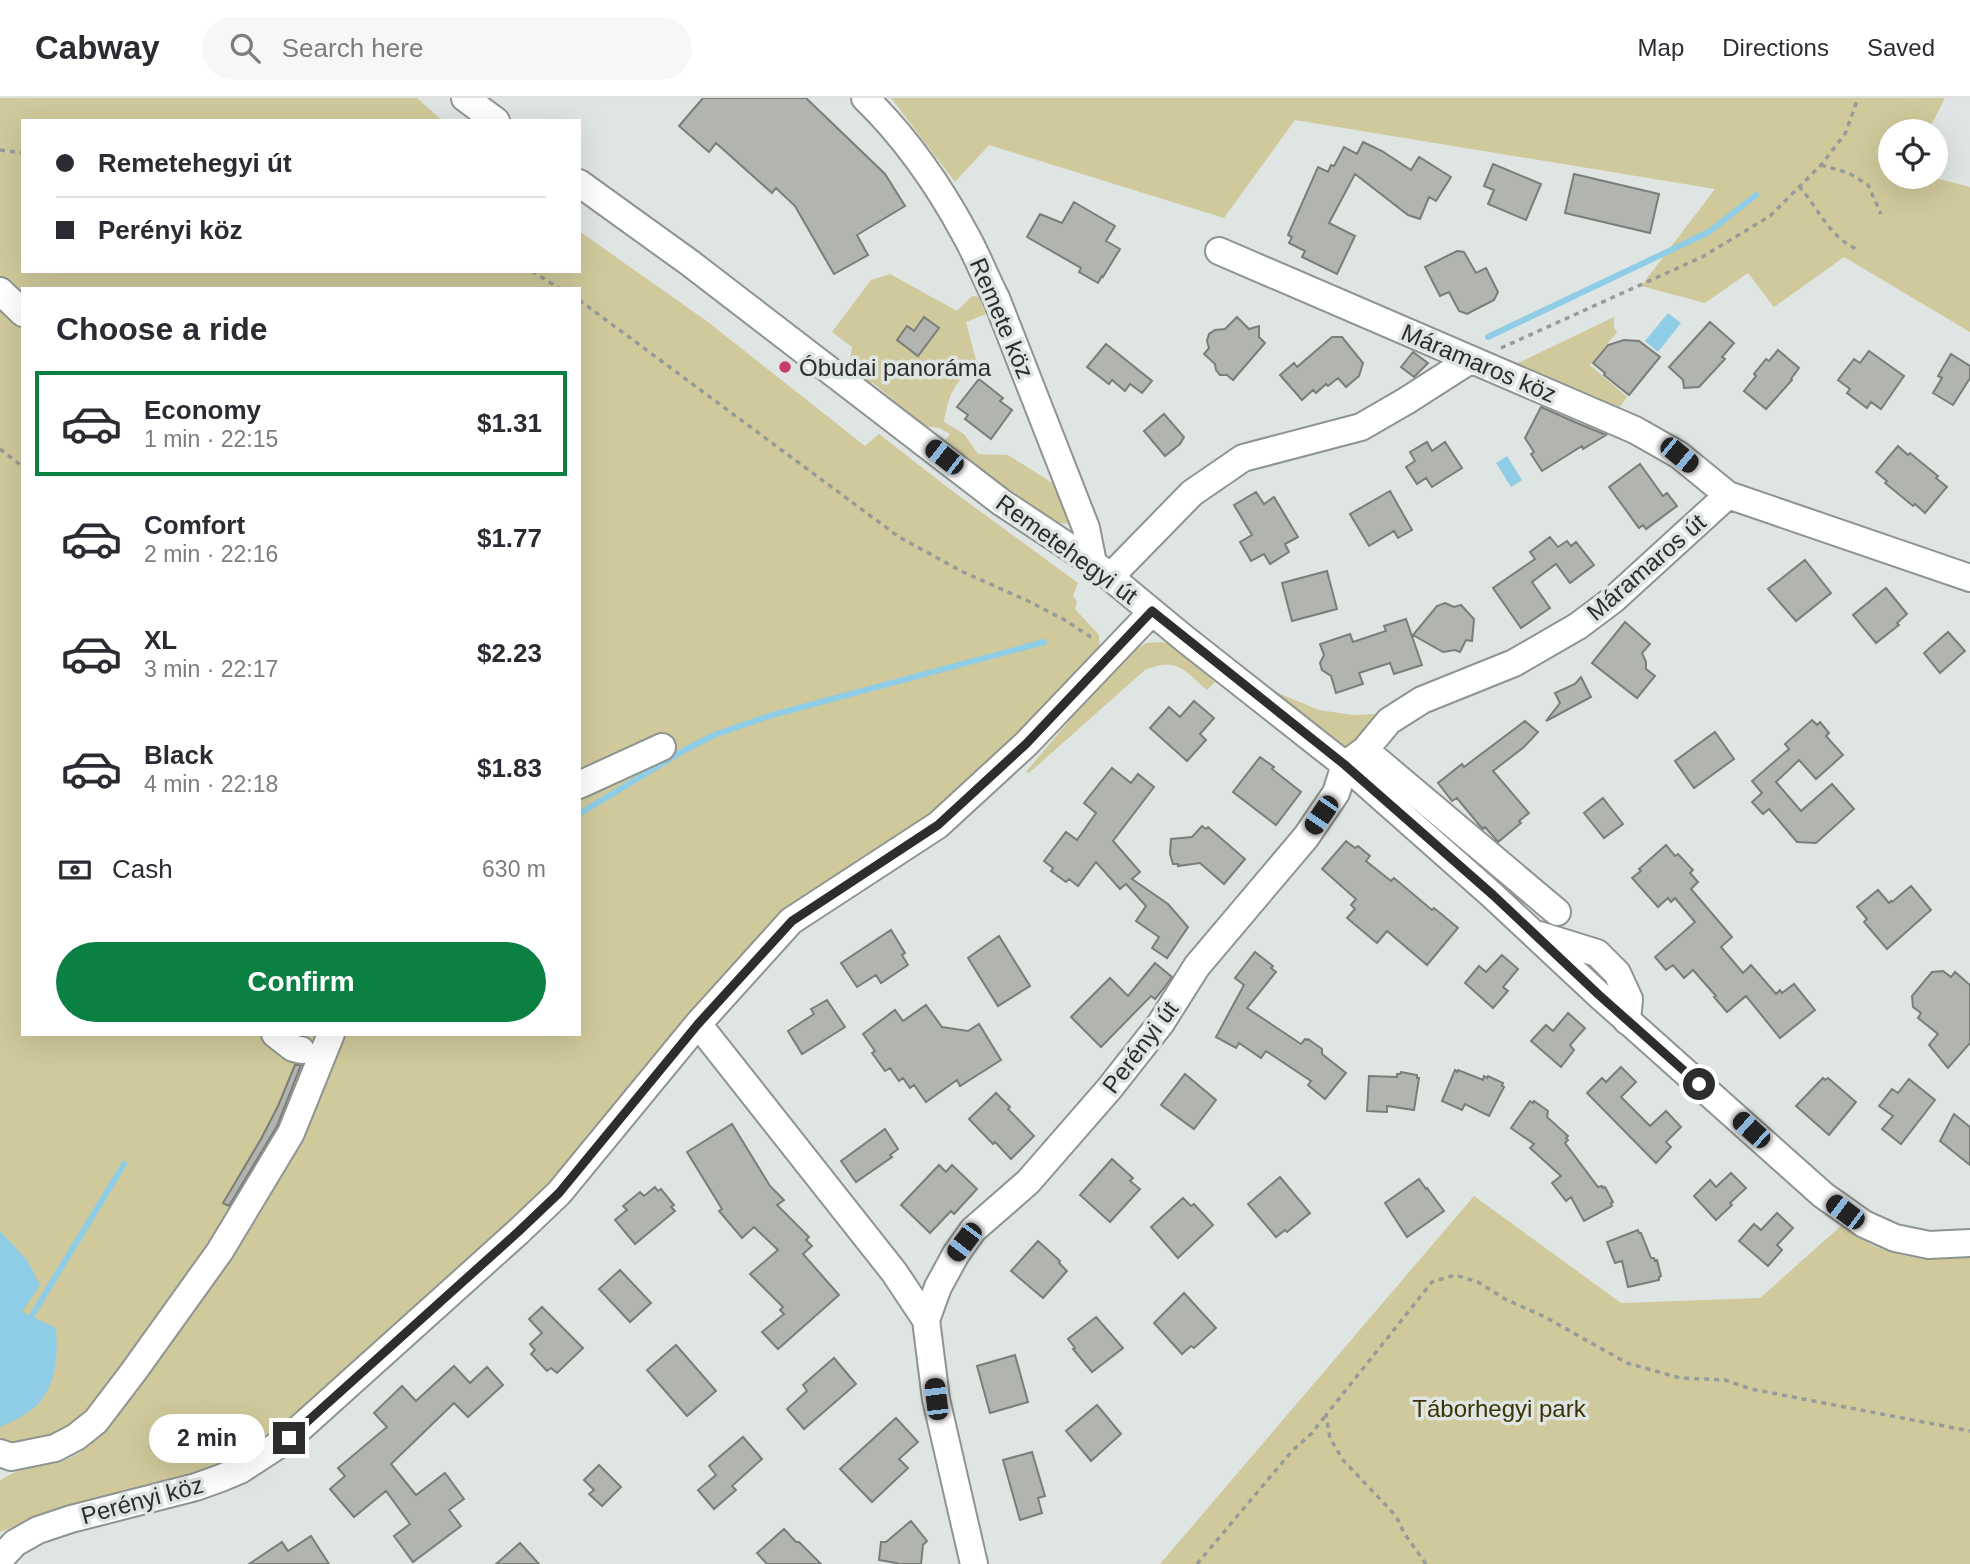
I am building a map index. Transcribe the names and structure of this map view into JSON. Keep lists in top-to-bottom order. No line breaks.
{"streets":{"street":["Remete köz","Máramaros köz","Remetehegyi út","Máramaros út","Perényi út","Perényi köz"]},"crossings":[["Remete köz","Remetehegyi út"],["Máramaros köz","Máramaros út"],["Remetehegyi út","Máramaros út"],["Remetehegyi út","Perényi út"],["Remetehegyi út","Perényi köz"],["Máramaros út","Perényi út"],["Perényi út","Perényi köz"]],"parks":["Táborhegyi park"],"places":["Óbudai panoráma"],"page":{"header":"Cabway","search":"Search here","nav":["Map","Directions","Saved"],"banner":["Remetehegyi út","Perényi köz"],"heading":"Choose a ride","list":[{"name":"Economy","note":"1 min · 22:15","value":"$1.31"},{"name":"Comfort","note":"2 min · 22:16","value":"$1.77"},{"name":"XL","note":"3 min · 22:17","value":"$2.23"},{"name":"Black","note":"4 min · 22:18","value":"$1.83"}],"pay":["Cash","630 m"],"buttons":"Confirm","bubble":"2 min"}}
